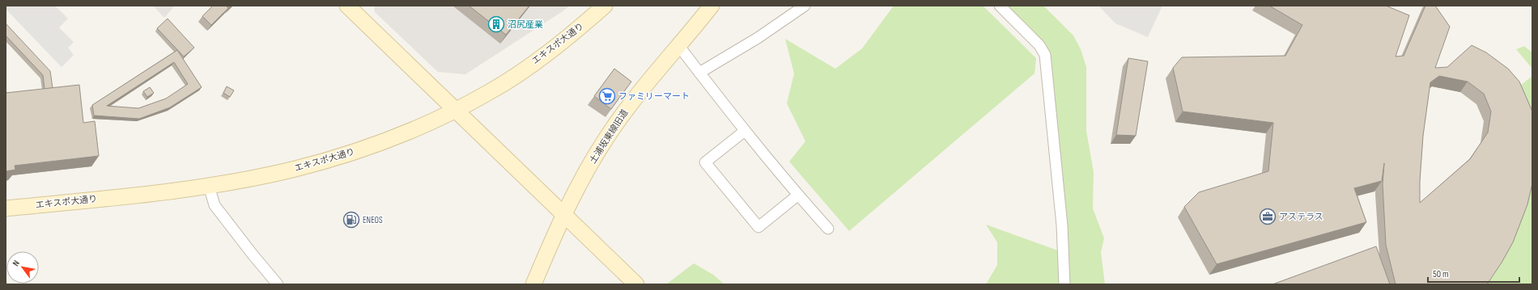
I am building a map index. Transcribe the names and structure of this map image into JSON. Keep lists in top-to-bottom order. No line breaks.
{"streets":{"street":["エキスポ大通り","土浦坂東線旧道"]},"places":{"building":["沼尻産業"],"supermarket":["ファミリーマート"],"office":["アステラス"],"fuel station":["ENEOS"]},"scale_bar":"50 m","north":"top left"}
